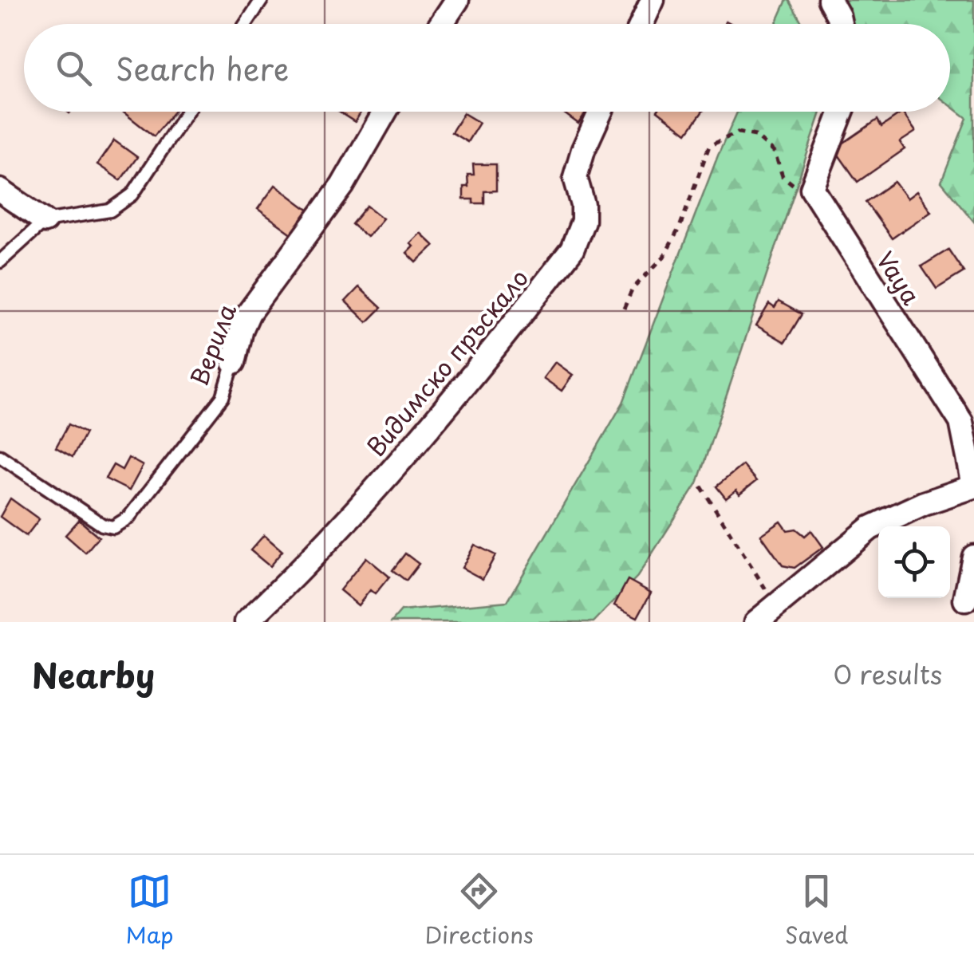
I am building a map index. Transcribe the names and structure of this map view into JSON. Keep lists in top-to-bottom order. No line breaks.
{"streets":{"street":["Vaya","Верила","Видимско пръскало"]},"page":{"search":"Search here","heading":["Nearby","0 results"],"nav":["Map","Directions","Saved"]}}
